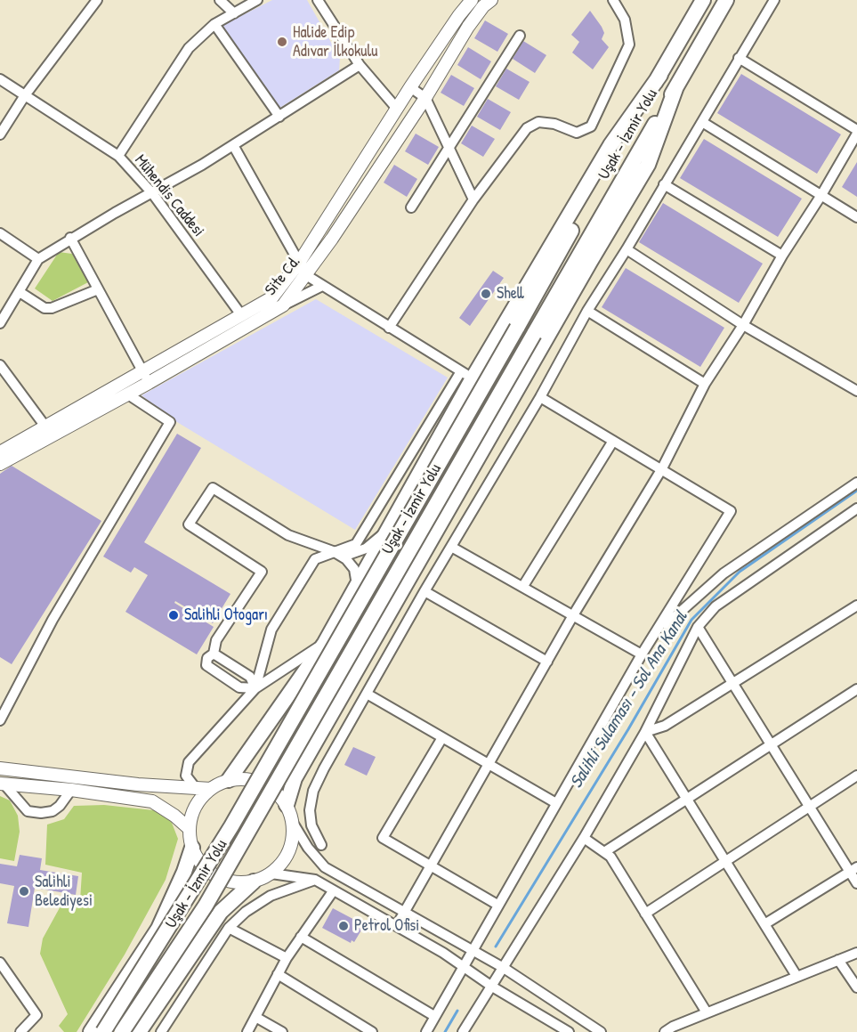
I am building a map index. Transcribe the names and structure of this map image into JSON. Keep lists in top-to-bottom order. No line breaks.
{"streets":{"highway":["Uşak - İzmir Yolu"],"main road":["Site Cd."],"street":["Mühendis Caddesi"]},"crossings":[["Mühendis Caddesi","Site Cd."]],"water":["Salihli Sulaması - Sol Ana Kanal"],"places":["Halide Edip Adıvar İlkokulu","Shell","Salihli Otogarı","Salihli Belediyesi","Petrol Ofisi"]}
